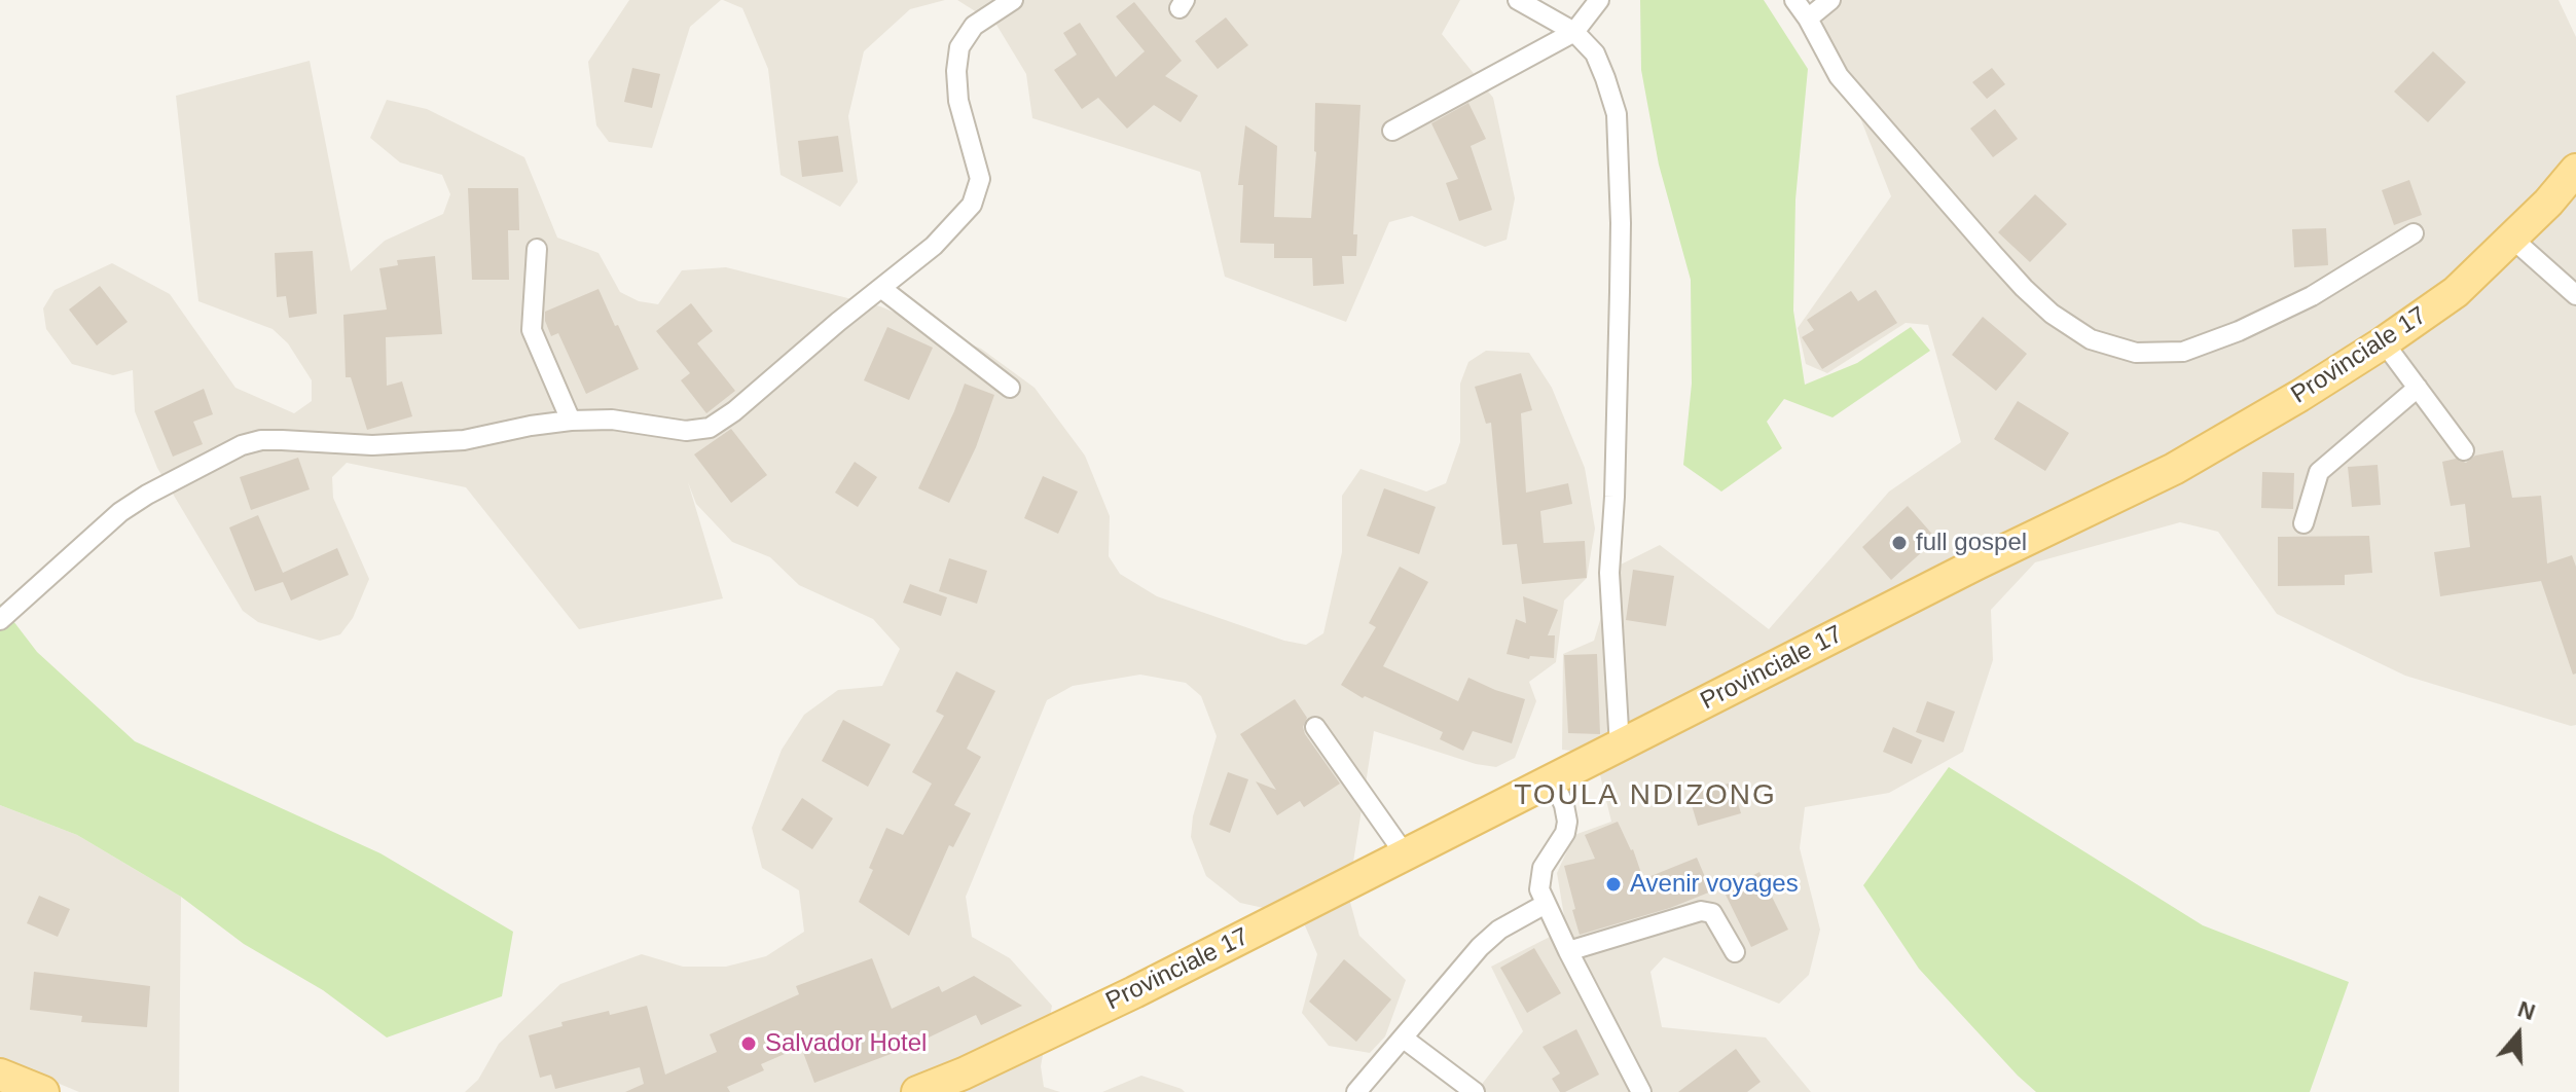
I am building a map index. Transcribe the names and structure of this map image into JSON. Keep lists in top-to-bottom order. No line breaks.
{"streets":{"main road":["Provinciale 17"]},"districts":["TOULA NDIZONG"],"places":["full gospel","Avenir voyages","Salvador Hotel"],"north":"top"}
